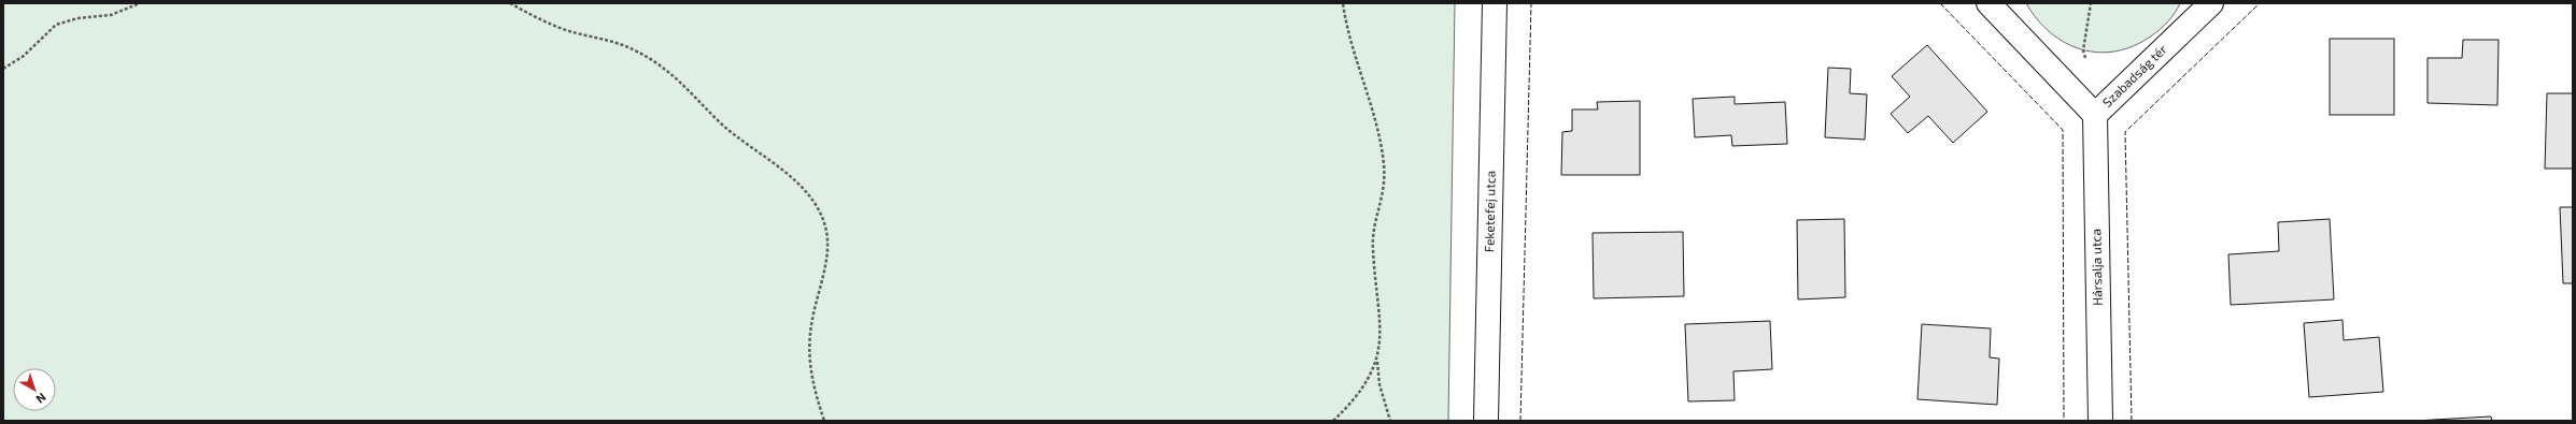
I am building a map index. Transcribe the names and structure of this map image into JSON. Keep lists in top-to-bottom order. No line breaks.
{"streets":{"street":["Szabadság tér","Feketefej utca","Hársalja utca"]},"crossings":[["Szabadság tér","Hársalja utca"]],"north":"bottom right"}
